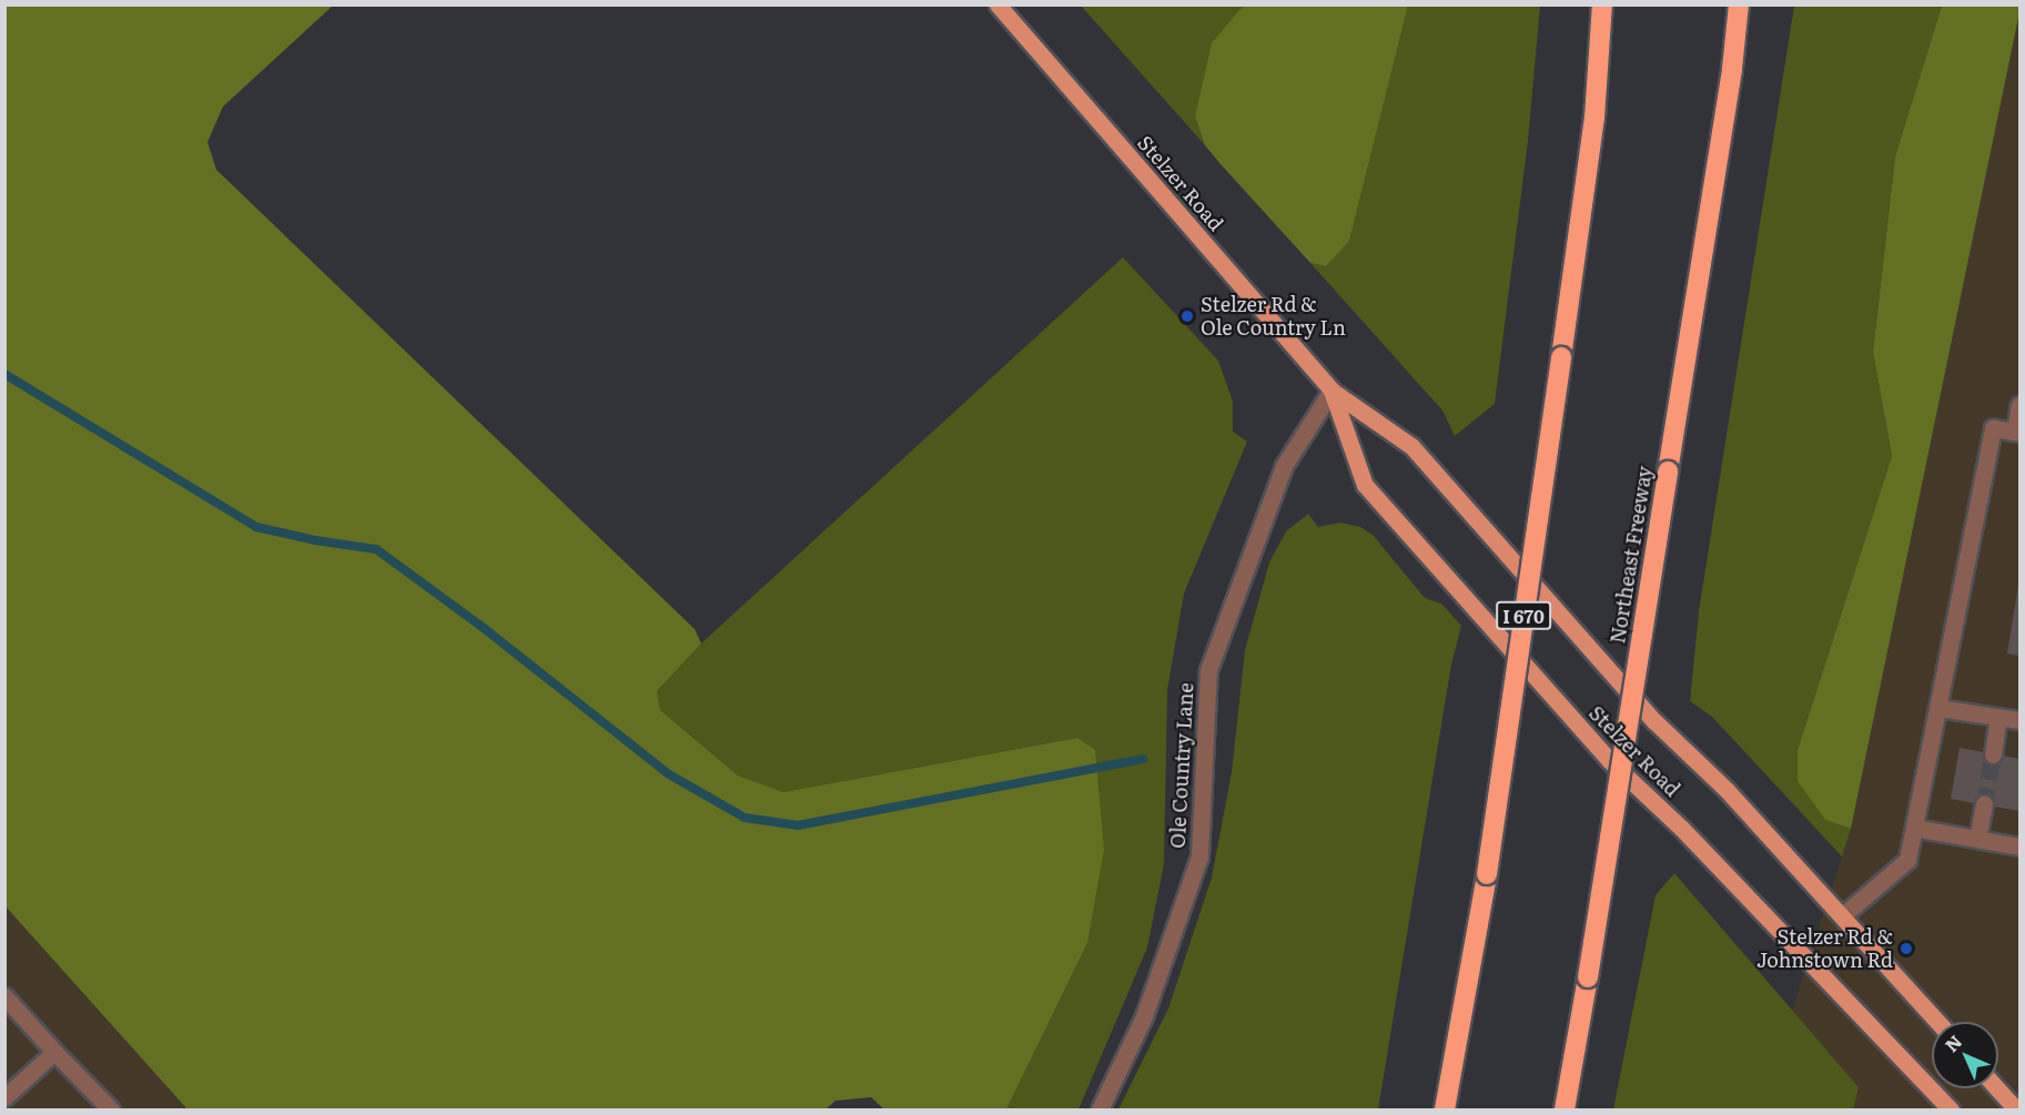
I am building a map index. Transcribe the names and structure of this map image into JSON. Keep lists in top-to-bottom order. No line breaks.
{"streets":{"highway":["Northeast Freeway","I 670"],"main road":["Stelzer Road"],"street":["Ole Country Lane"]},"crossings":[["Stelzer Road","Ole Country Lane"]],"places":["Stelzer Rd & Ole Country Ln","Stelzer Rd & Johnstown Rd"],"north":"top left"}
